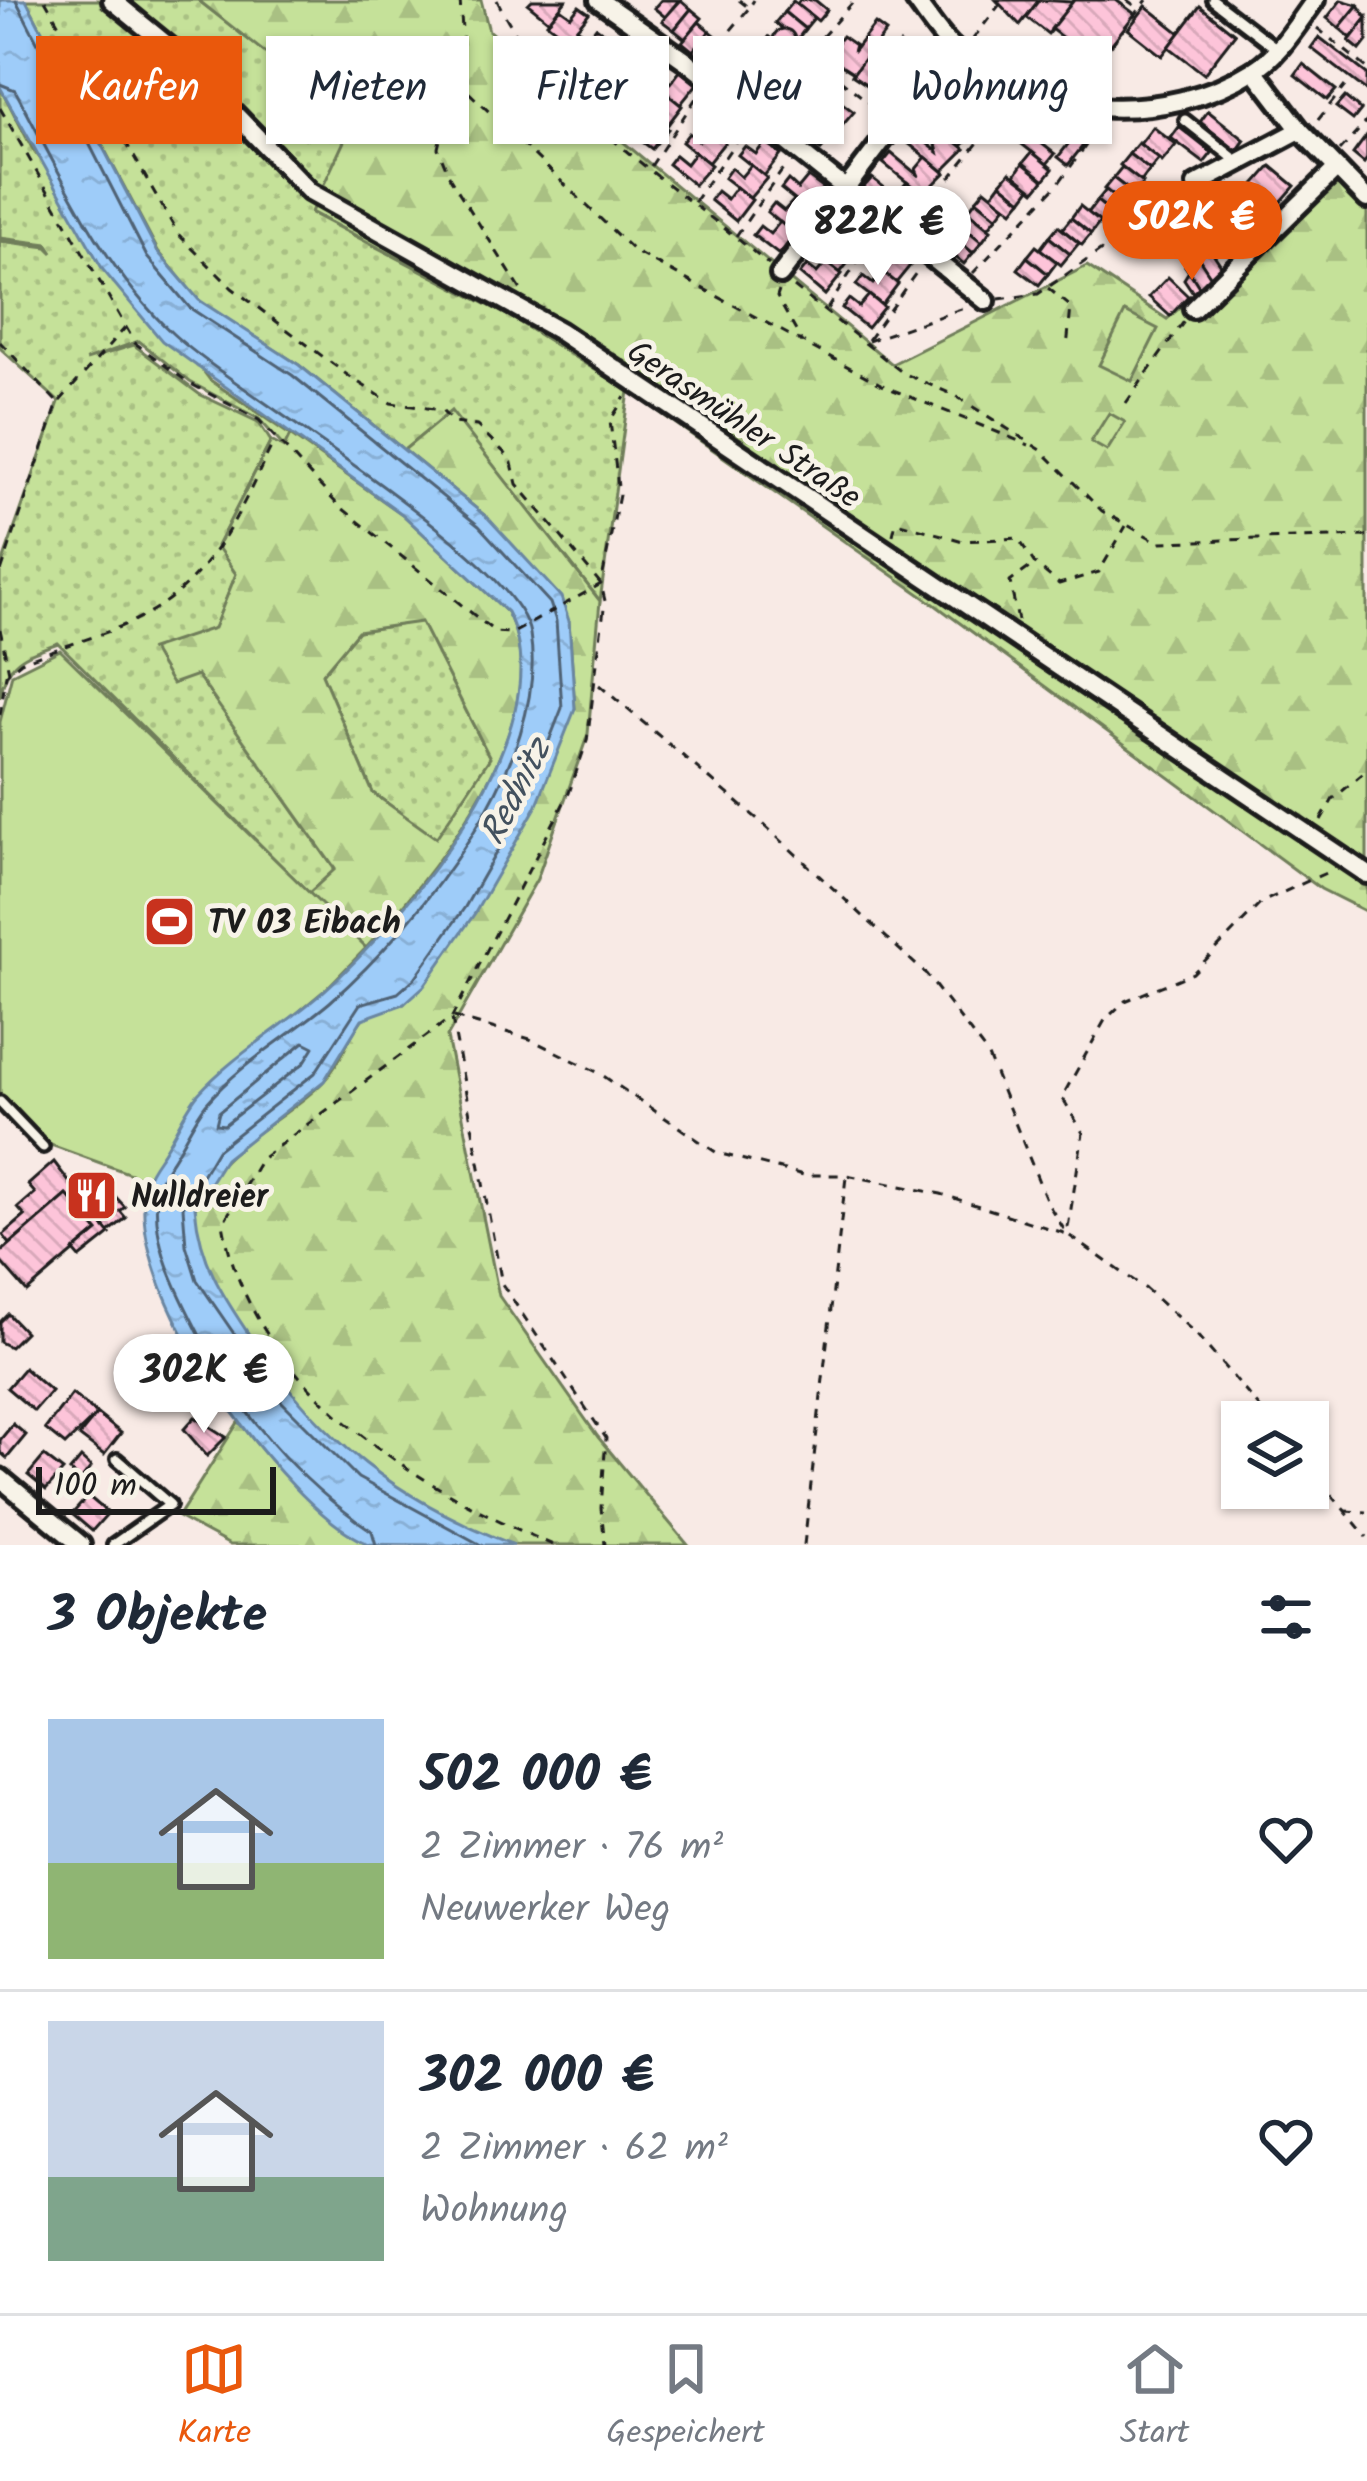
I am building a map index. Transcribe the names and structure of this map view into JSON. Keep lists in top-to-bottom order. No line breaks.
{"streets":{"street":["Gerasmühler Straße"]},"water":["Rednitz"],"places":{"sports":["TV 03 Eibach"],"restaurant":["Nulldreier"]},"scale_bar":"100 m","page":{"chip":["Kaufen","Mieten","Filter","Neu","Wohnung"],"price":["502K €","822K €","302K €"],"scale":"100 m","heading":"3 Objekte","list":[{"name":"502 000 €","note":"2 Zimmer · 76 m² · Neuwerker Weg"},{"name":"302 000 €","note":"2 Zimmer · 62 m² · Wohnung"}],"tabs":["Karte","Gespeichert","Start"]}}
